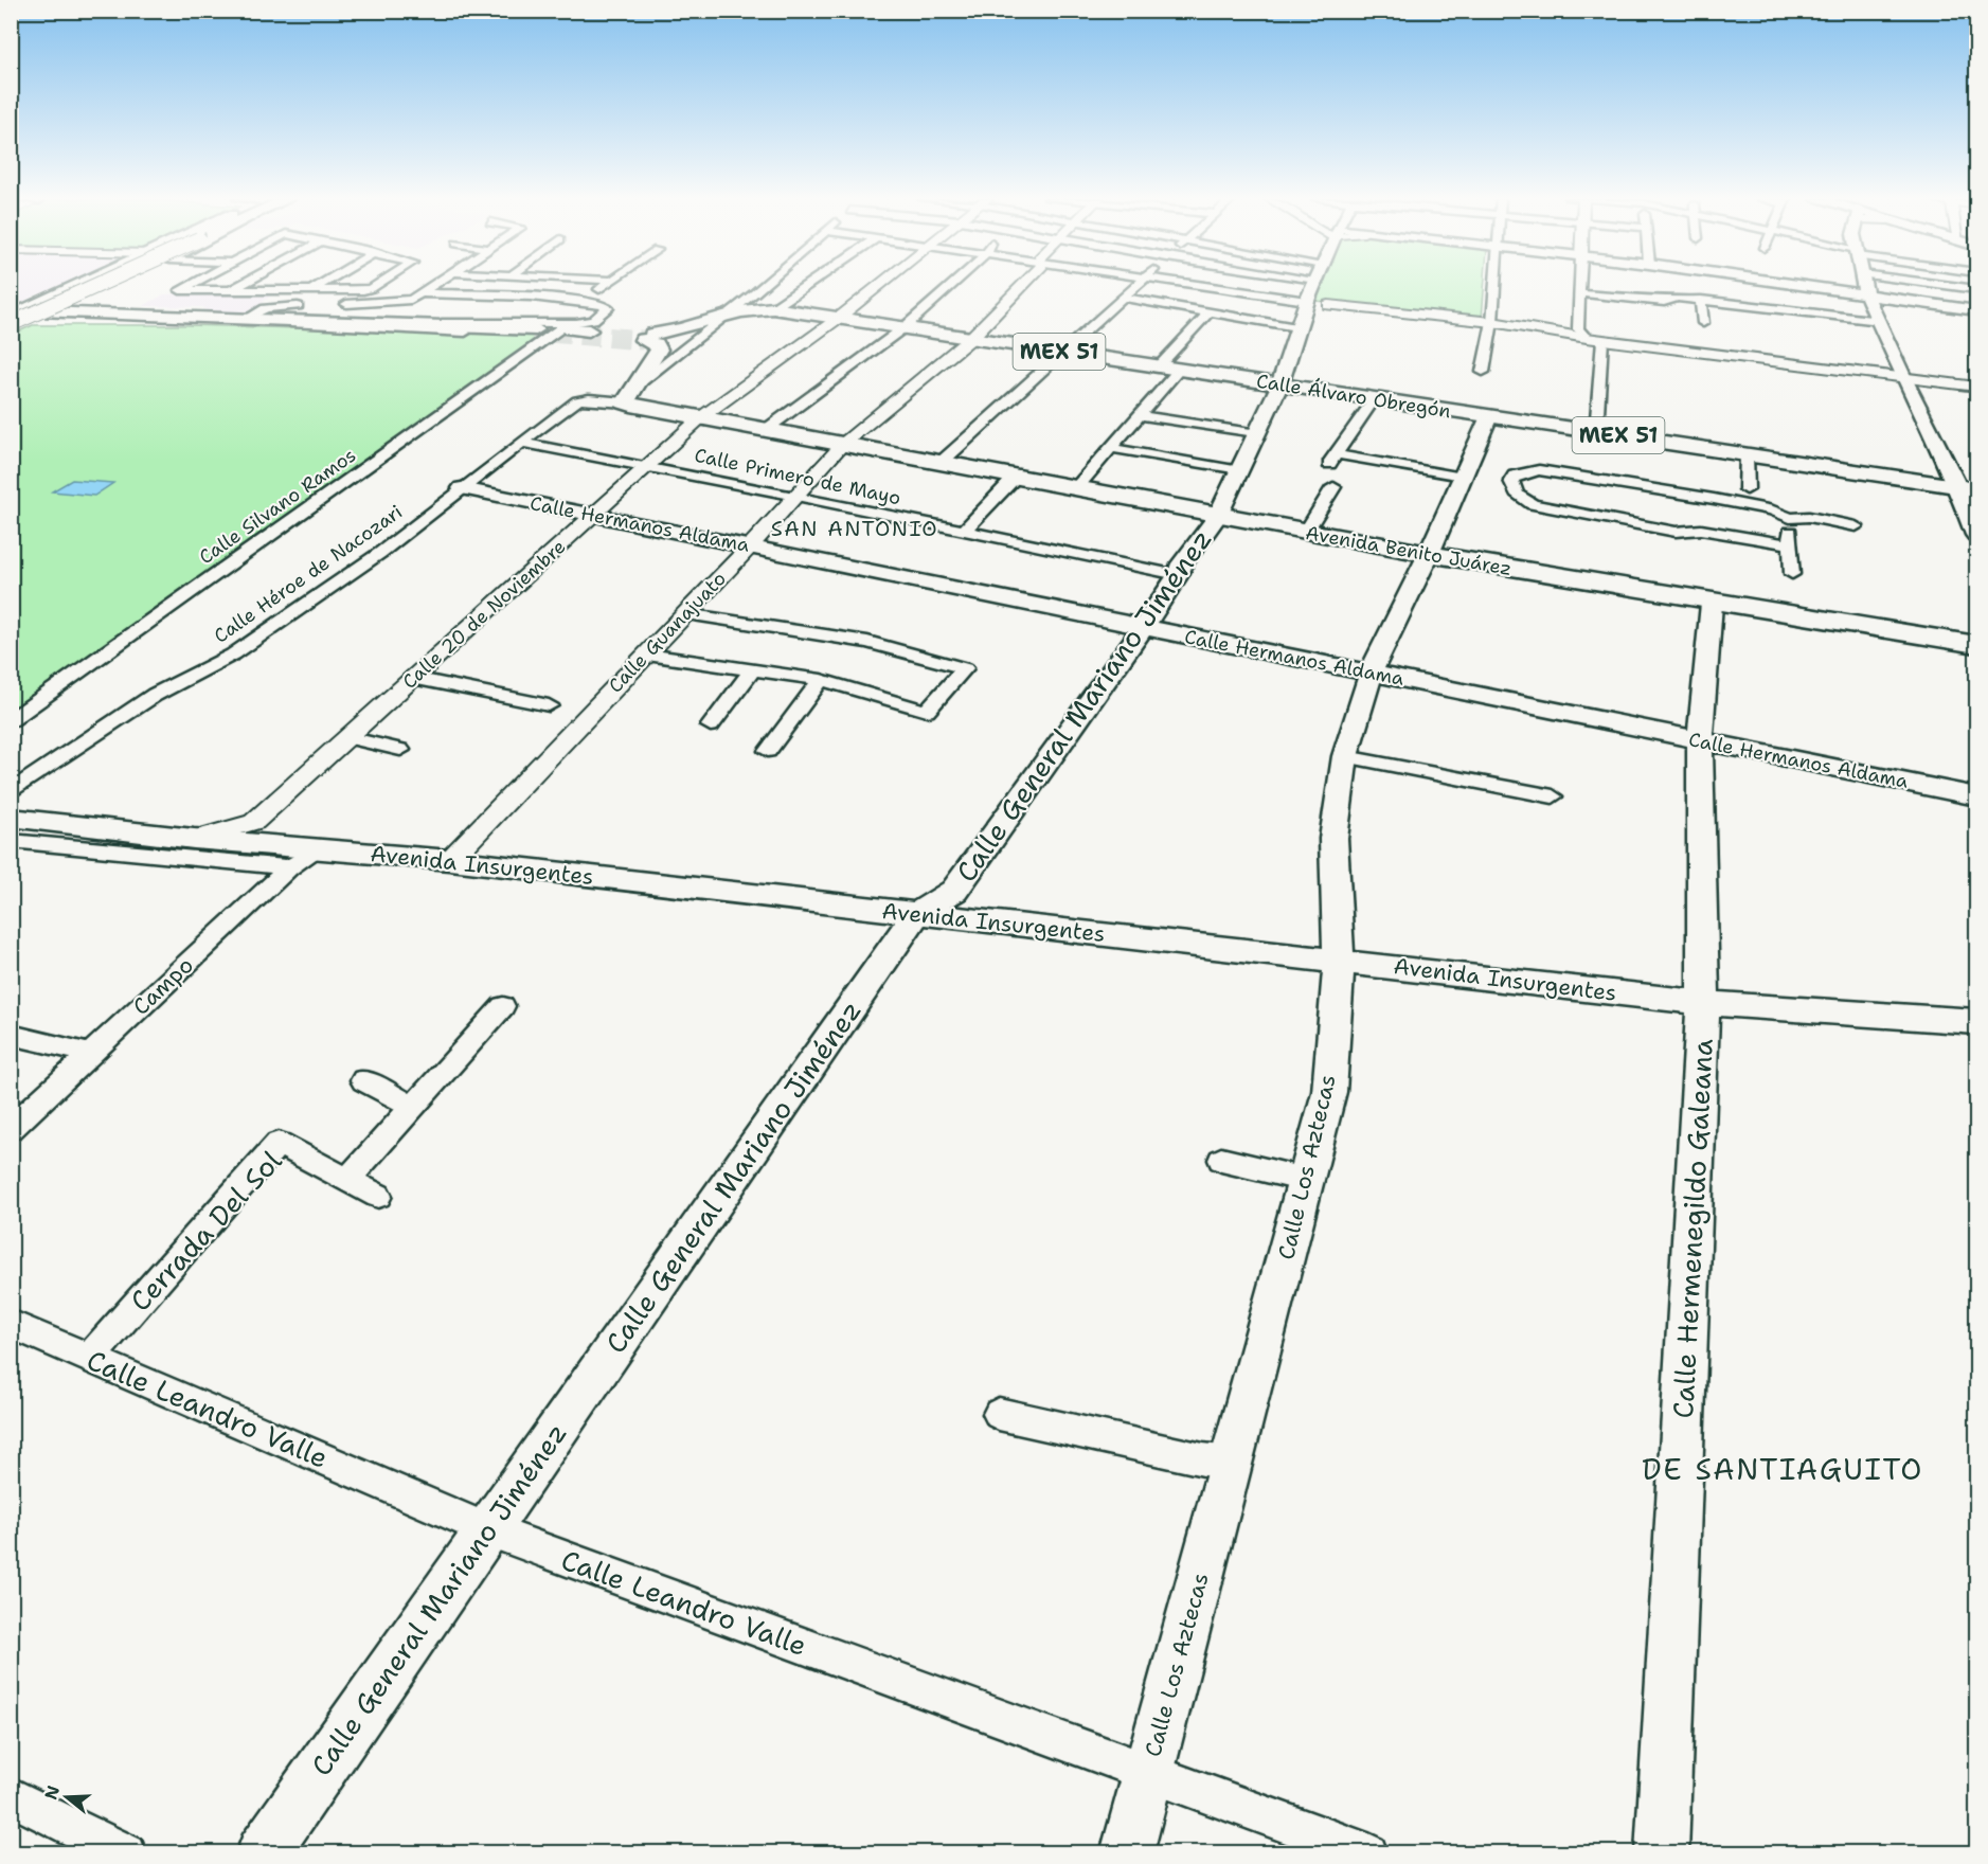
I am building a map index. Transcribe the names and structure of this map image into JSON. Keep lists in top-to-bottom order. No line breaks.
{"streets":{"main road":["MEX 51","Calle Álvaro Obregón","Calle Hermanos Aldama","Avenida Benito Juárez","Calle General Mariano Jiménez","Avenida Insurgentes","Calle Los Aztecas","Calle Hermenegildo Galeana"],"street":["Calle Primero de Mayo","Calle Silvano Ramos","Calle Héroe de Nacozari","Calle 20 de Noviembre","Calle Guanajuato","Campo","Cerrada Del Sol","Calle Leandro Valle"]},"crossings":[["Calle Álvaro Obregón","Avenida Benito Juárez"],["Calle Álvaro Obregón","Calle Héroe de Nacozari"],["Calle Álvaro Obregón","Calle 20 de Noviembre"],["Calle Álvaro Obregón","Calle Guanajuato"],["Calle Álvaro Obregón","Calle General Mariano Jiménez"],["Calle Álvaro Obregón","Calle Los Aztecas"],["Calle Primero de Mayo","Calle Héroe de Nacozari"],["Calle Primero de Mayo","Calle 20 de Noviembre"],["Calle Primero de Mayo","Calle Guanajuato"],["Calle Primero de Mayo","Calle General Mariano Jiménez"],["Calle Hermanos Aldama","Calle Héroe de Nacozari"],["Calle Hermanos Aldama","Calle 20 de Noviembre"],["Calle Hermanos Aldama","Calle Guanajuato"],["Calle Hermanos Aldama","Calle General Mariano Jiménez"],["Calle Hermanos Aldama","Calle Los Aztecas"],["Calle Hermanos Aldama","Calle Hermenegildo Galeana"],["Avenida Benito Juárez","Calle Héroe de Nacozari"],["Avenida Benito Juárez","Calle 20 de Noviembre"],["Avenida Benito Juárez","Calle Guanajuato"],["Avenida Benito Juárez","Calle General Mariano Jiménez"],["Avenida Benito Juárez","Calle Los Aztecas"],["Avenida Benito Juárez","Calle Hermenegildo Galeana"],["Calle 20 de Noviembre","Avenida Insurgentes"],["Calle Guanajuato","Avenida Insurgentes"],["Calle General Mariano Jiménez","Avenida Insurgentes"],["Calle General Mariano Jiménez","Calle Leandro Valle"],["Avenida Insurgentes","Campo"],["Avenida Insurgentes","Calle Los Aztecas"],["Avenida Insurgentes","Calle Hermenegildo Galeana"],["Calle Los Aztecas","Calle Leandro Valle"],["Cerrada Del Sol","Calle Leandro Valle"]],"districts":["SAN ANTONIO","DE SANTIAGUITO"],"north":"left"}
